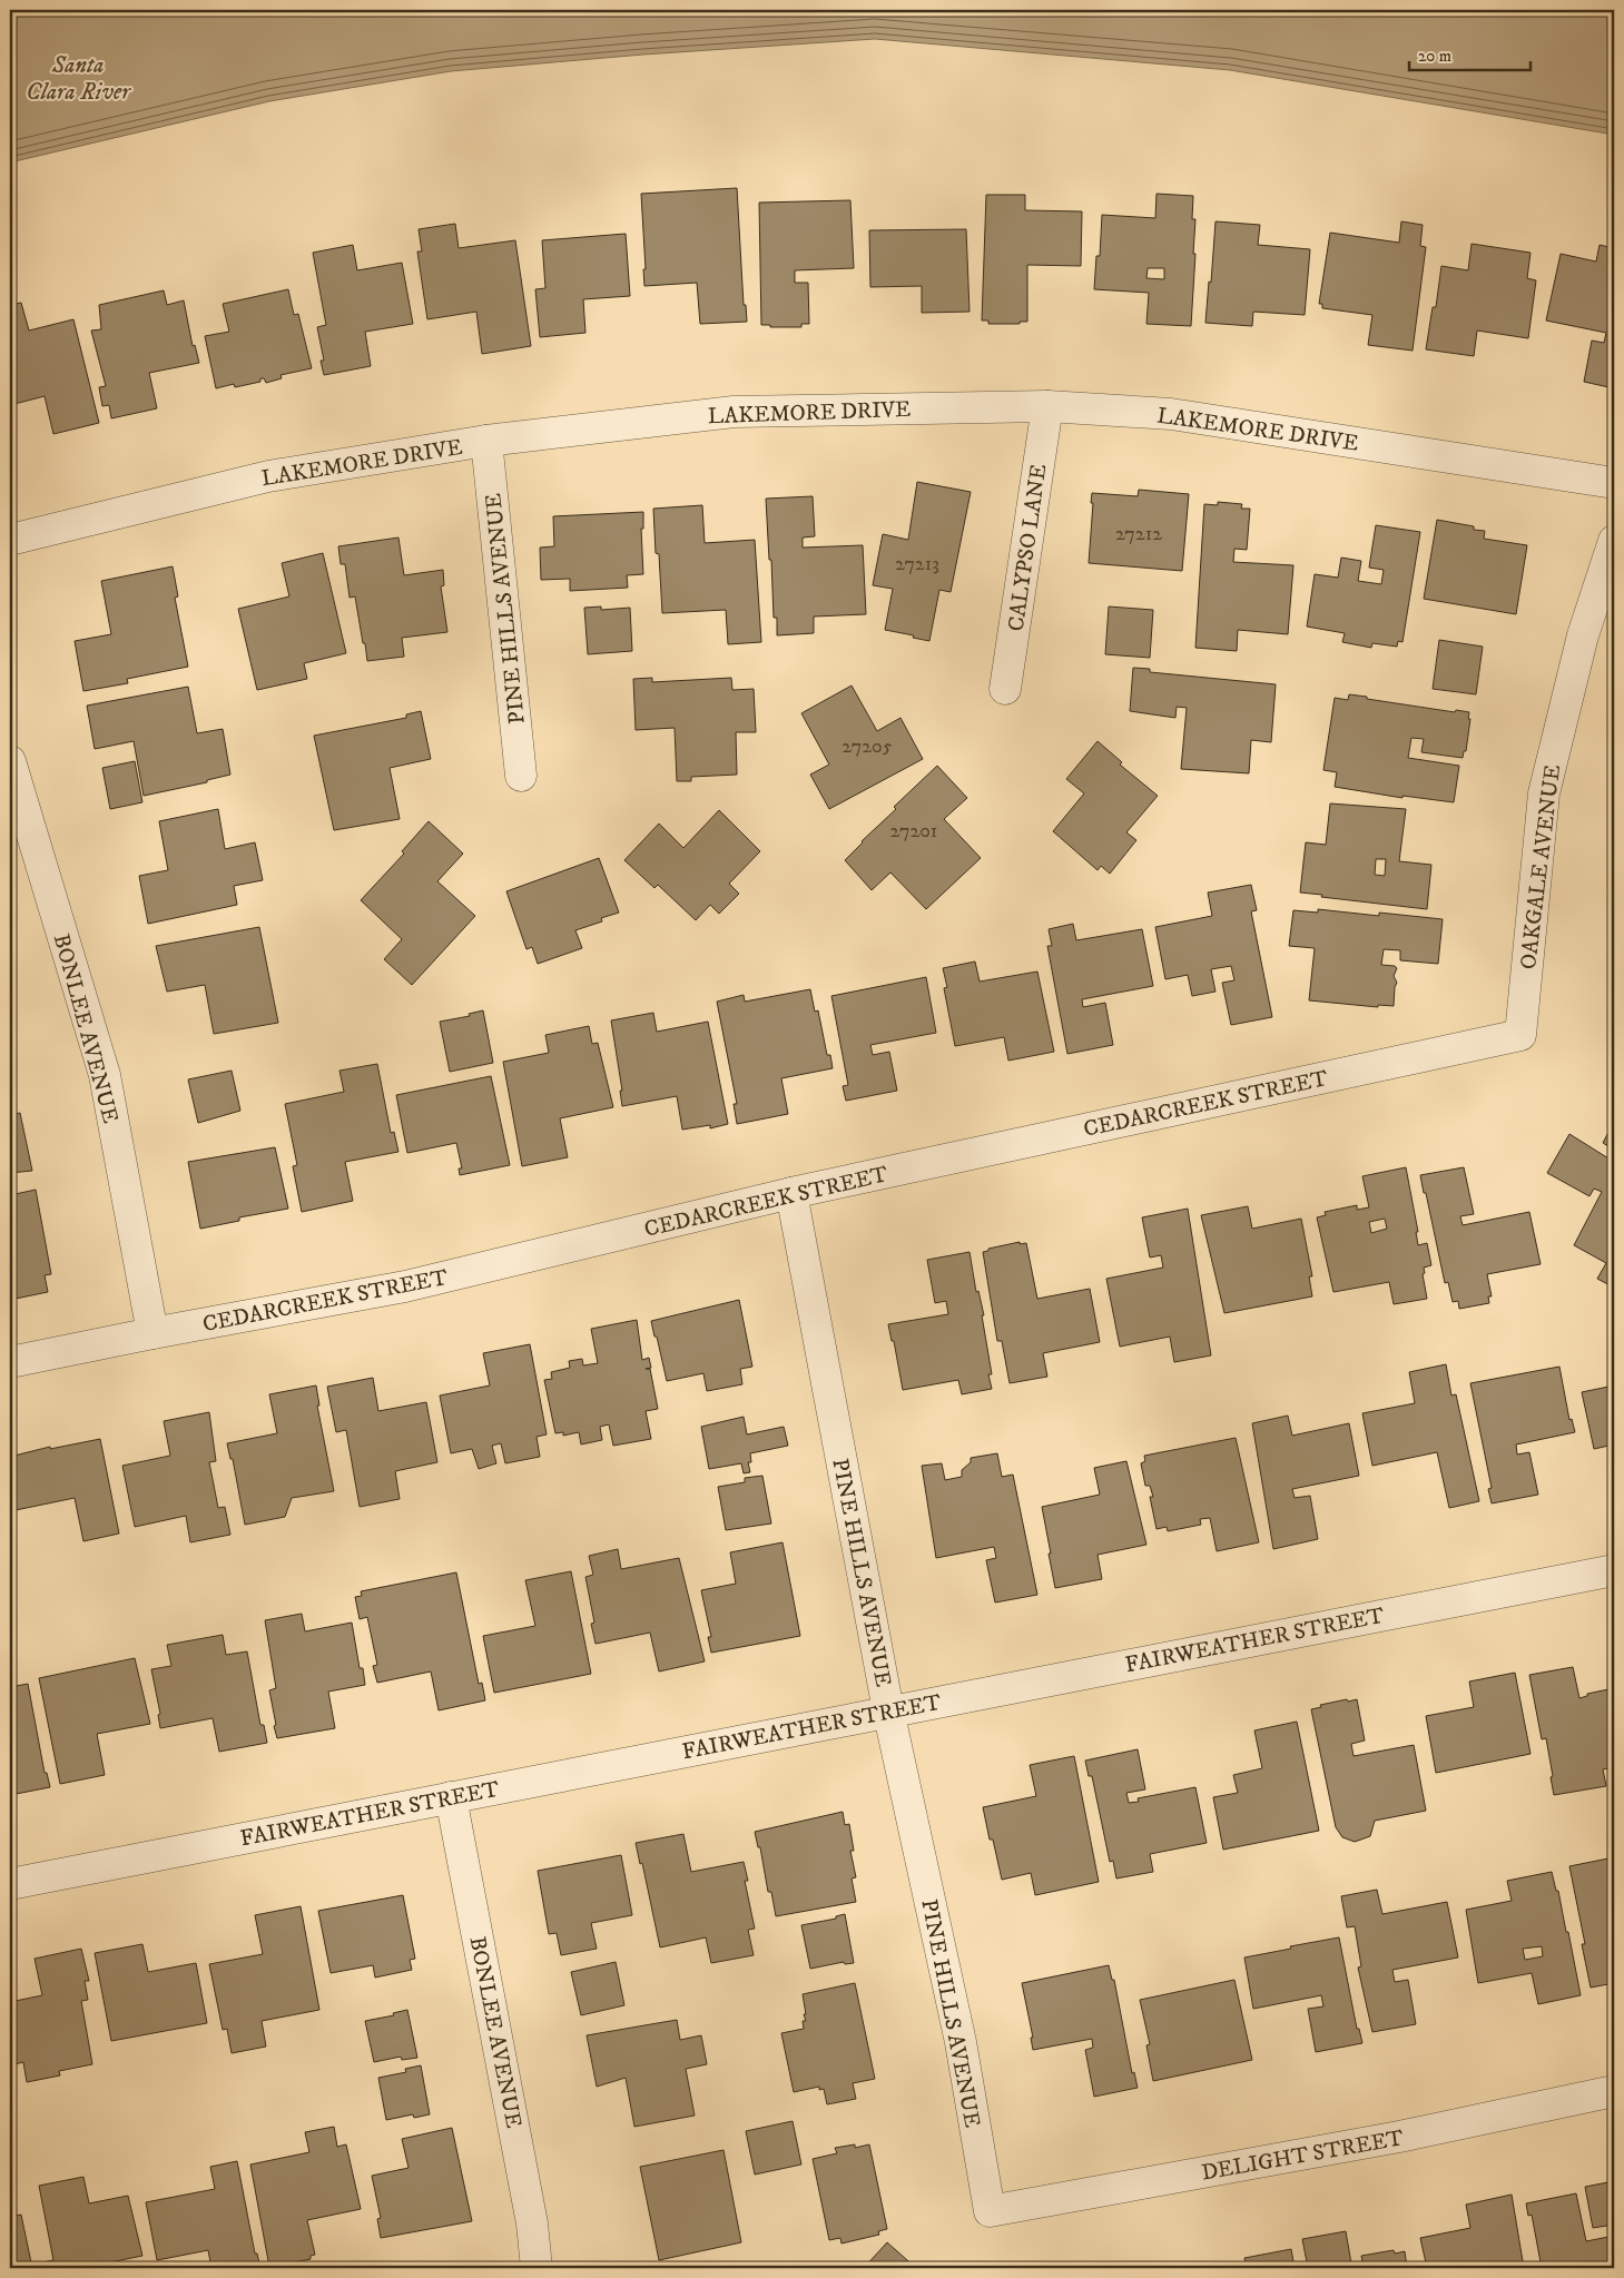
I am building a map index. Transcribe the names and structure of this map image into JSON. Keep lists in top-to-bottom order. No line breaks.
{"streets":{"street":["LAKEMORE DRIVE","CALYPSO LANE","PINE HILLS AVENUE","OAKGALE AVENUE","BONLEE AVENUE","CEDARCREEK STREET","FAIRWEATHER STREET","DELIGHT STREET"]},"crossings":[["LAKEMORE DRIVE","CALYPSO LANE"],["LAKEMORE DRIVE","PINE HILLS AVENUE"],["PINE HILLS AVENUE","CEDARCREEK STREET"],["PINE HILLS AVENUE","FAIRWEATHER STREET"],["PINE HILLS AVENUE","DELIGHT STREET"],["OAKGALE AVENUE","CEDARCREEK STREET"],["BONLEE AVENUE","CEDARCREEK STREET"],["BONLEE AVENUE","FAIRWEATHER STREET"]],"water":["Santa Clara River"],"house_numbers":["27212","27213","27205","27201"],"scale_bar":"20 m"}
